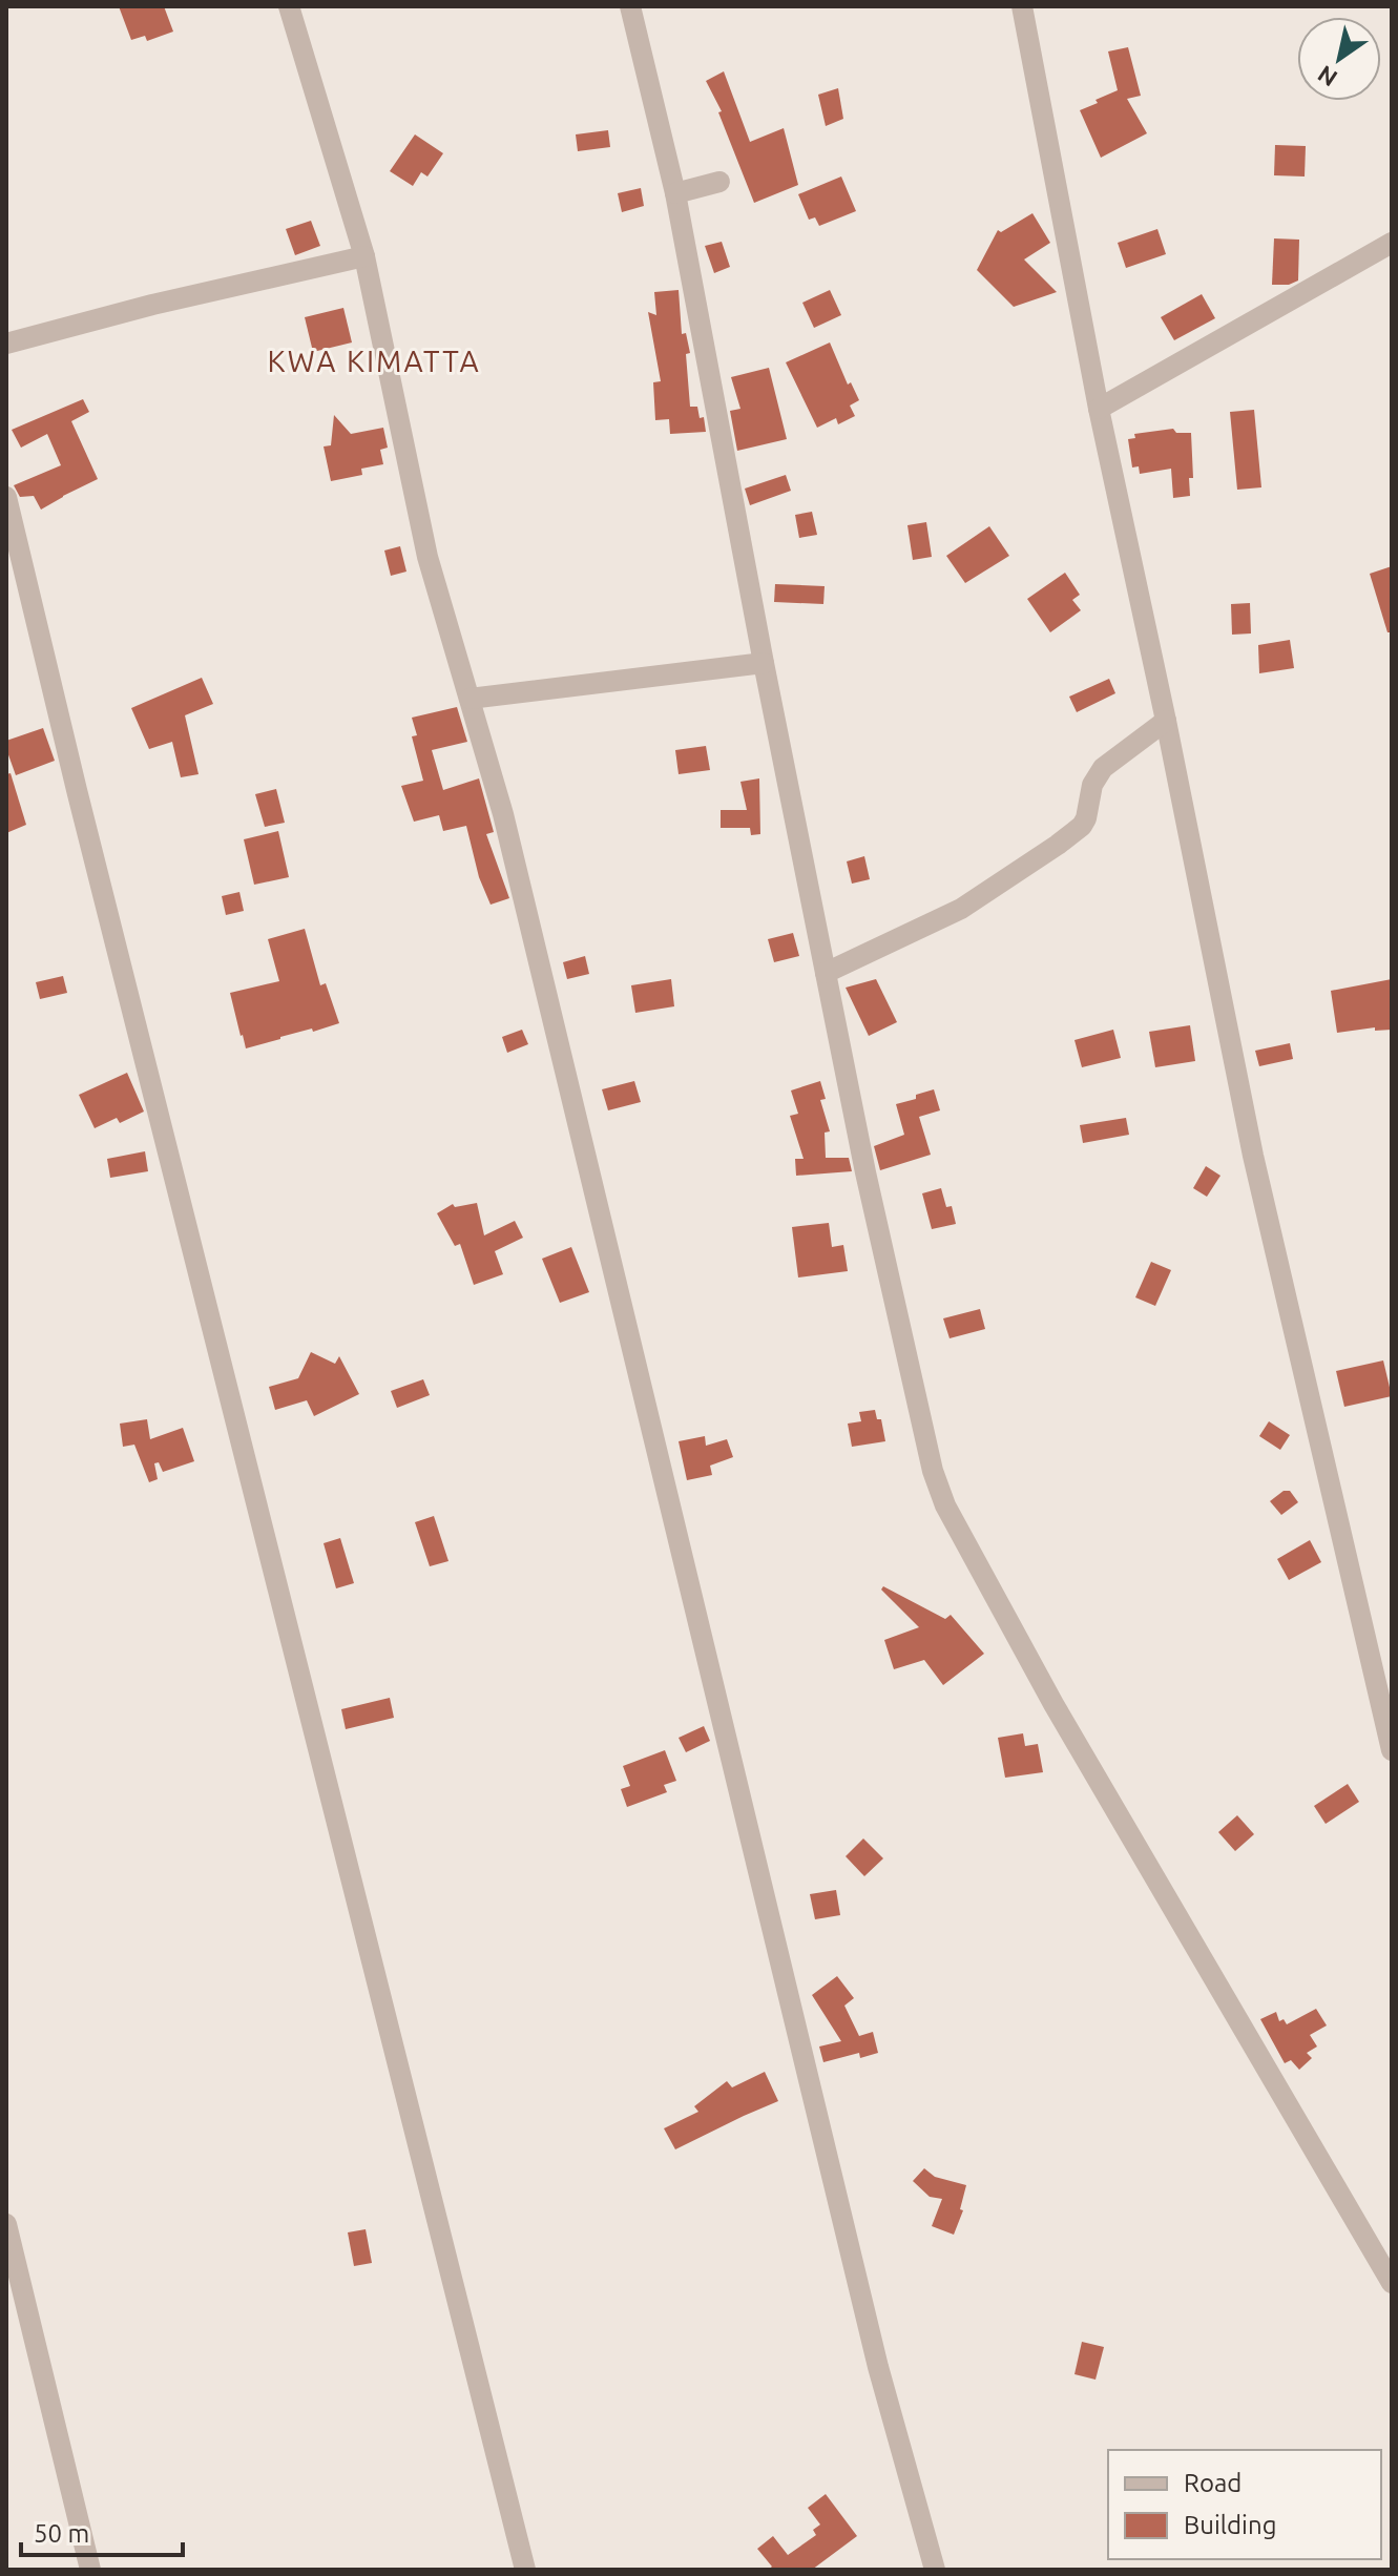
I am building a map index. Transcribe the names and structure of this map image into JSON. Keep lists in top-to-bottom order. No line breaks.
{"districts":["KWA KIMATTA"],"legend":["Road","Building"],"scale_bar":"50 m","north":"bottom left"}
